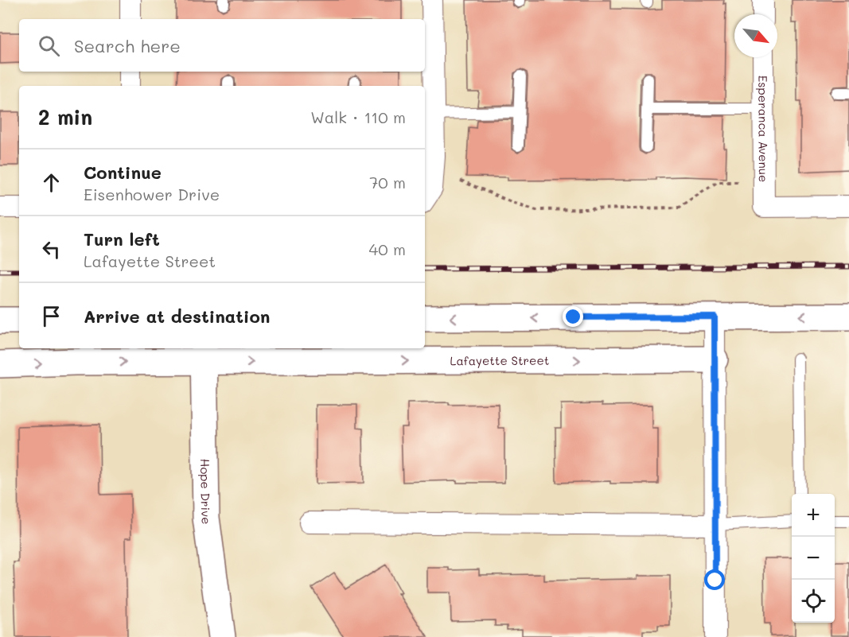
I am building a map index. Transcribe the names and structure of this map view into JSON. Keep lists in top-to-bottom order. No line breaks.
{"streets":{"main road":["Lafayette Street","Hope Drive"],"street":["Esperanca Avenue"]},"crossings":[["Lafayette Street","Hope Drive"]],"north":"bottom right","page":{"search":"Search here","heading":["2 min","Walk · 110 m"],"list":[["Continue","Eisenhower Drive","70 m"],["Turn left","Lafayette Street","40 m"],"Arrive at destination"],"map_buttons":["+","−"]}}
